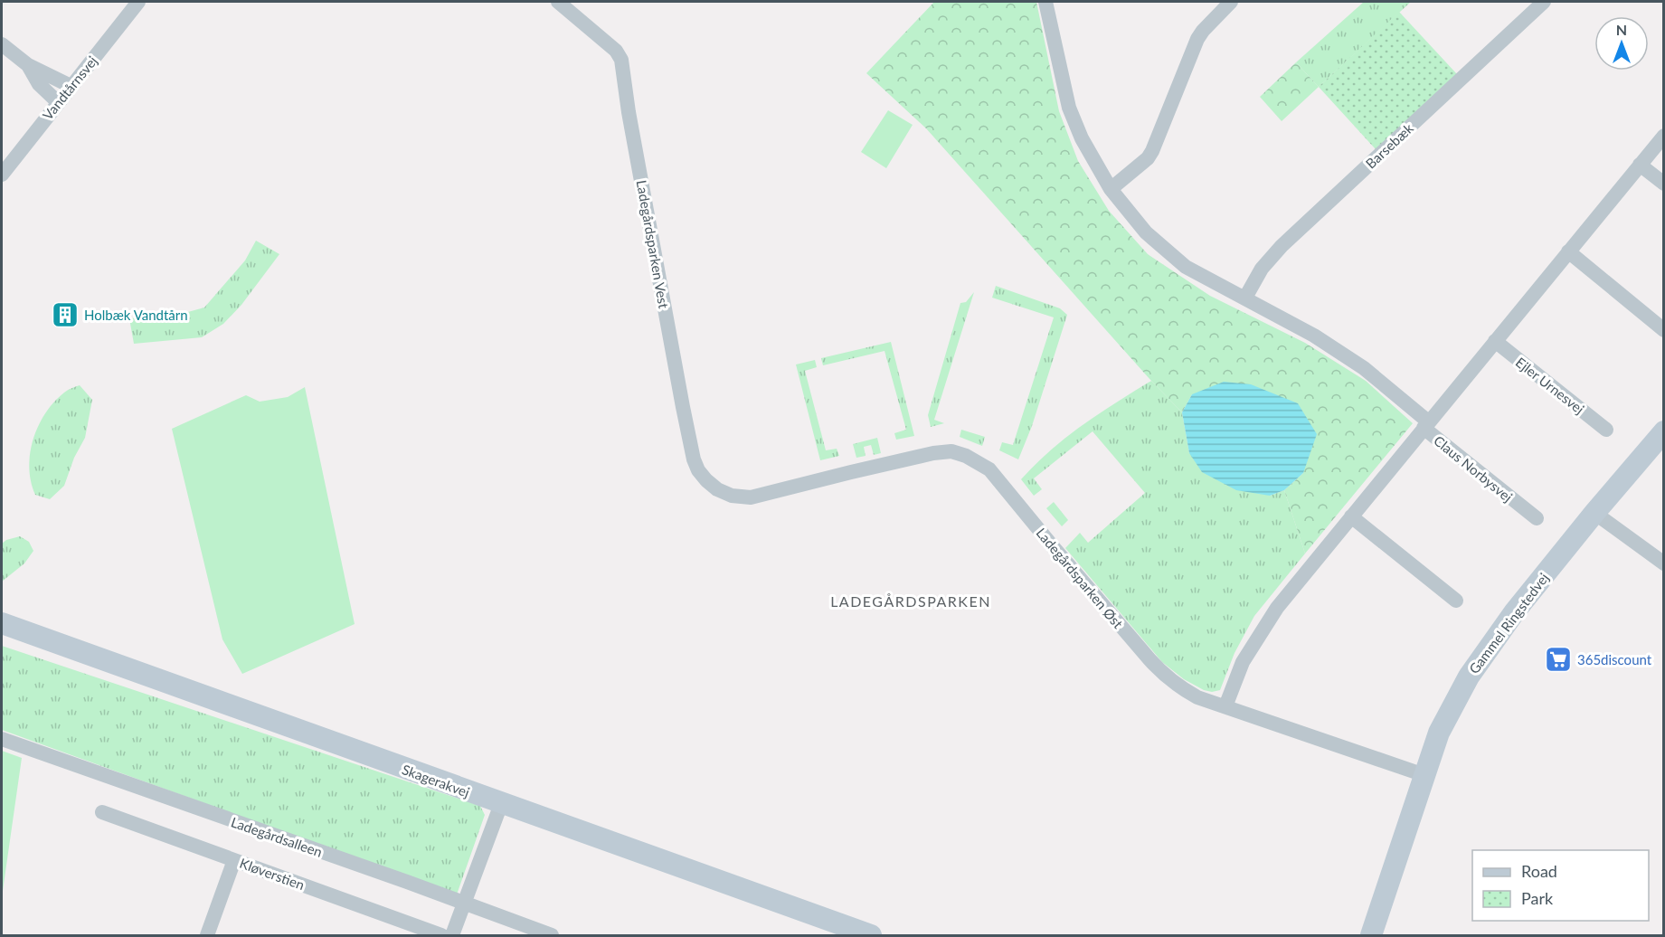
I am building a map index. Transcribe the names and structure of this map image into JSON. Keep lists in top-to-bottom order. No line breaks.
{"streets":{"street":["Vandtårnsvej","Barsebæk","Ladegårdsparken Vest","Ejler Urnesvej","Claus Norbysvej","Ladegårdsparken Øst","Gammel Ringstedvej","Skagerakvej","Ladegårdsalleen","Kløverstien"]},"crossings":[["Ladegårdsparken Vest","Ladegårdsparken Øst"],["Claus Norbysvej","Ladegårdsparken Øst"],["Ladegårdsparken Øst","Gammel Ringstedvej"]],"districts":["LADEGÅRDSPARKEN"],"places":{"building":["Holbæk Vandtårn"],"supermarket":["365discount"]},"legend":["Road","Park"],"north":"top"}
